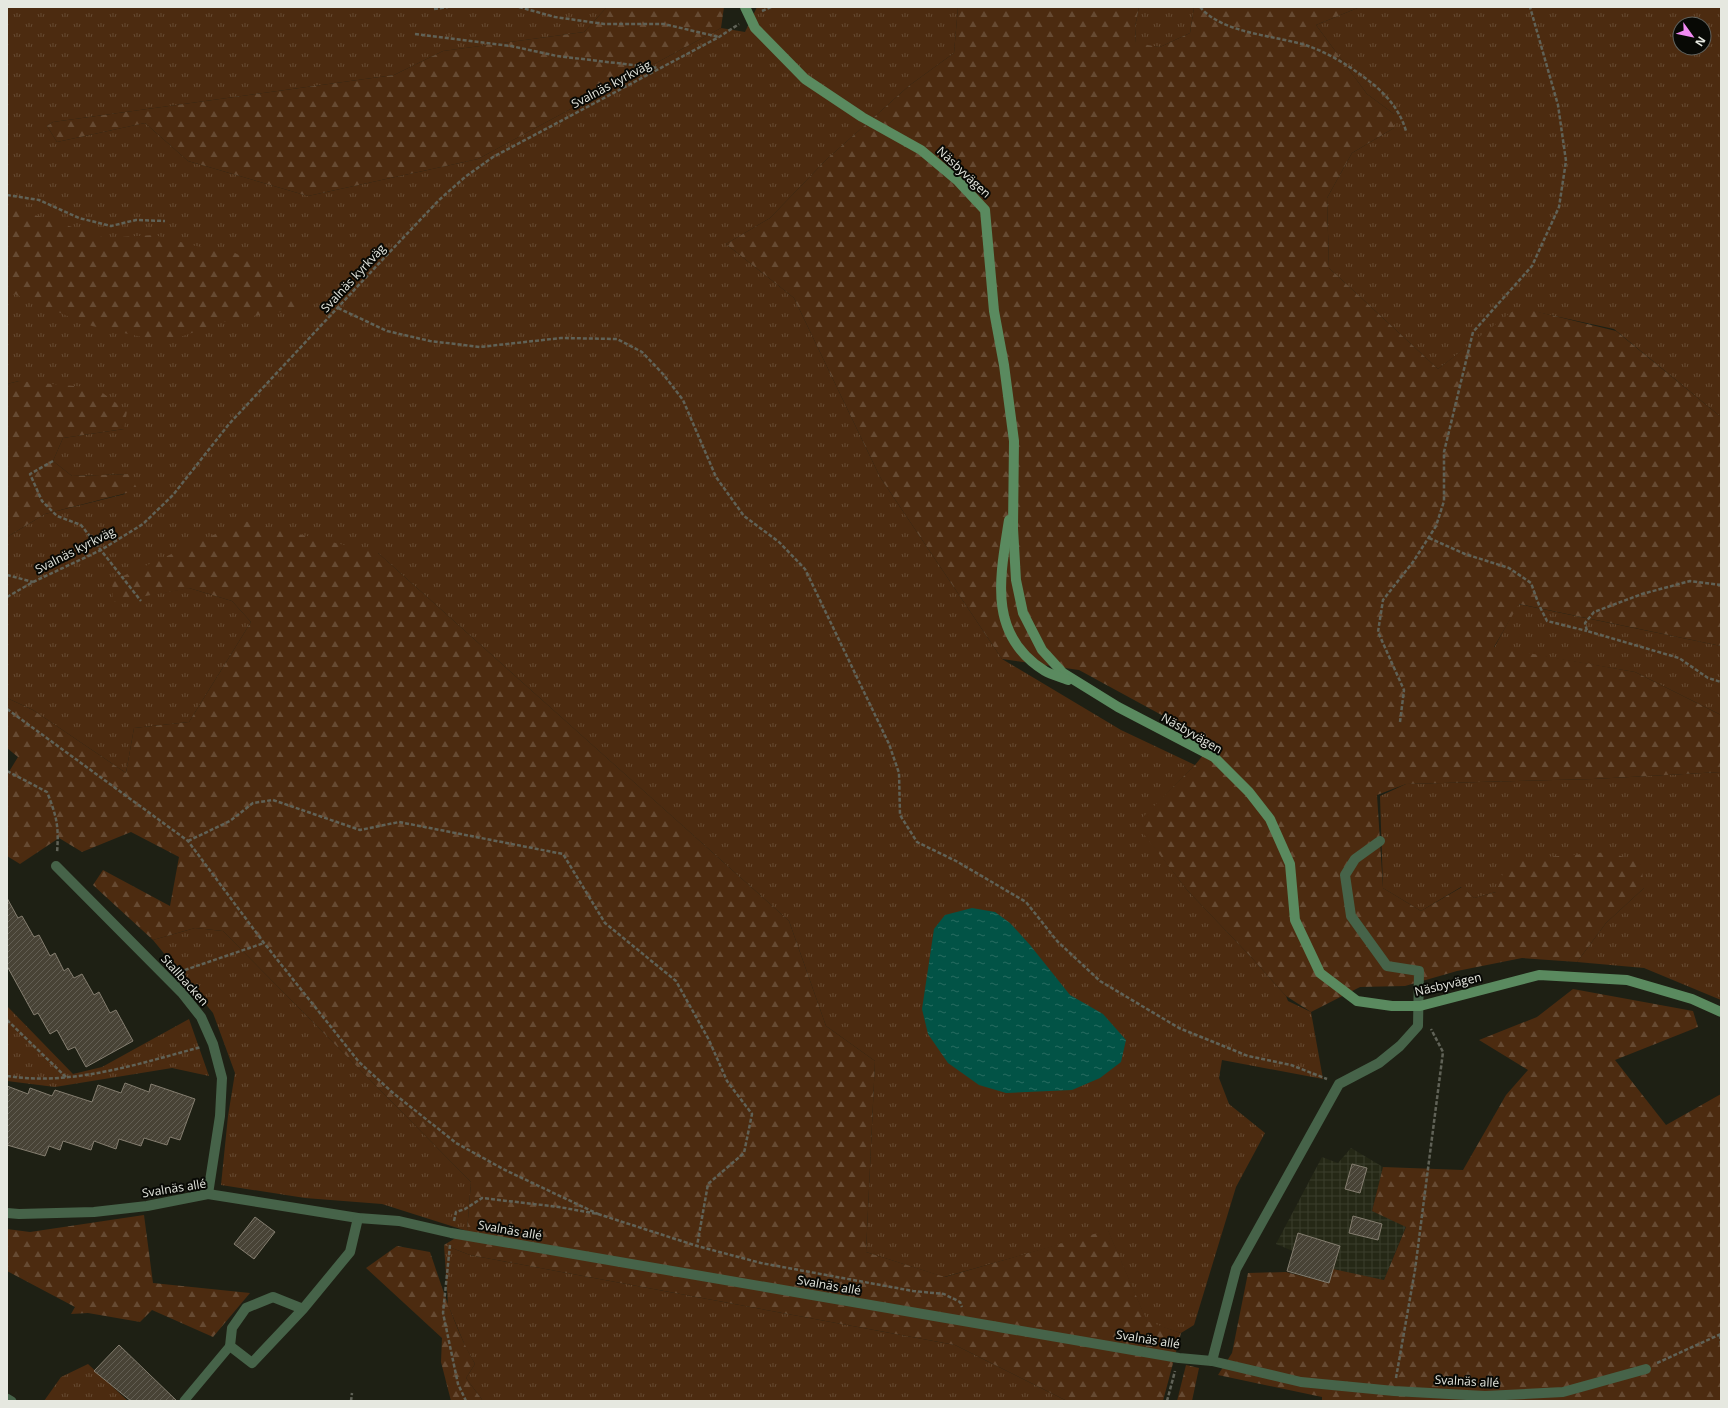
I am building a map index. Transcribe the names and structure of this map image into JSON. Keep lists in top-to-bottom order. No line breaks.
{"streets":{"street":["Näsbyvägen","Stallbacken","Svalnäs allé"],"path":["Svalnäs kyrkväg"]},"crossings":[["Svalnäs kyrkväg","Näsbyvägen"],["Stallbacken","Svalnäs allé"]],"north":"bottom right"}
